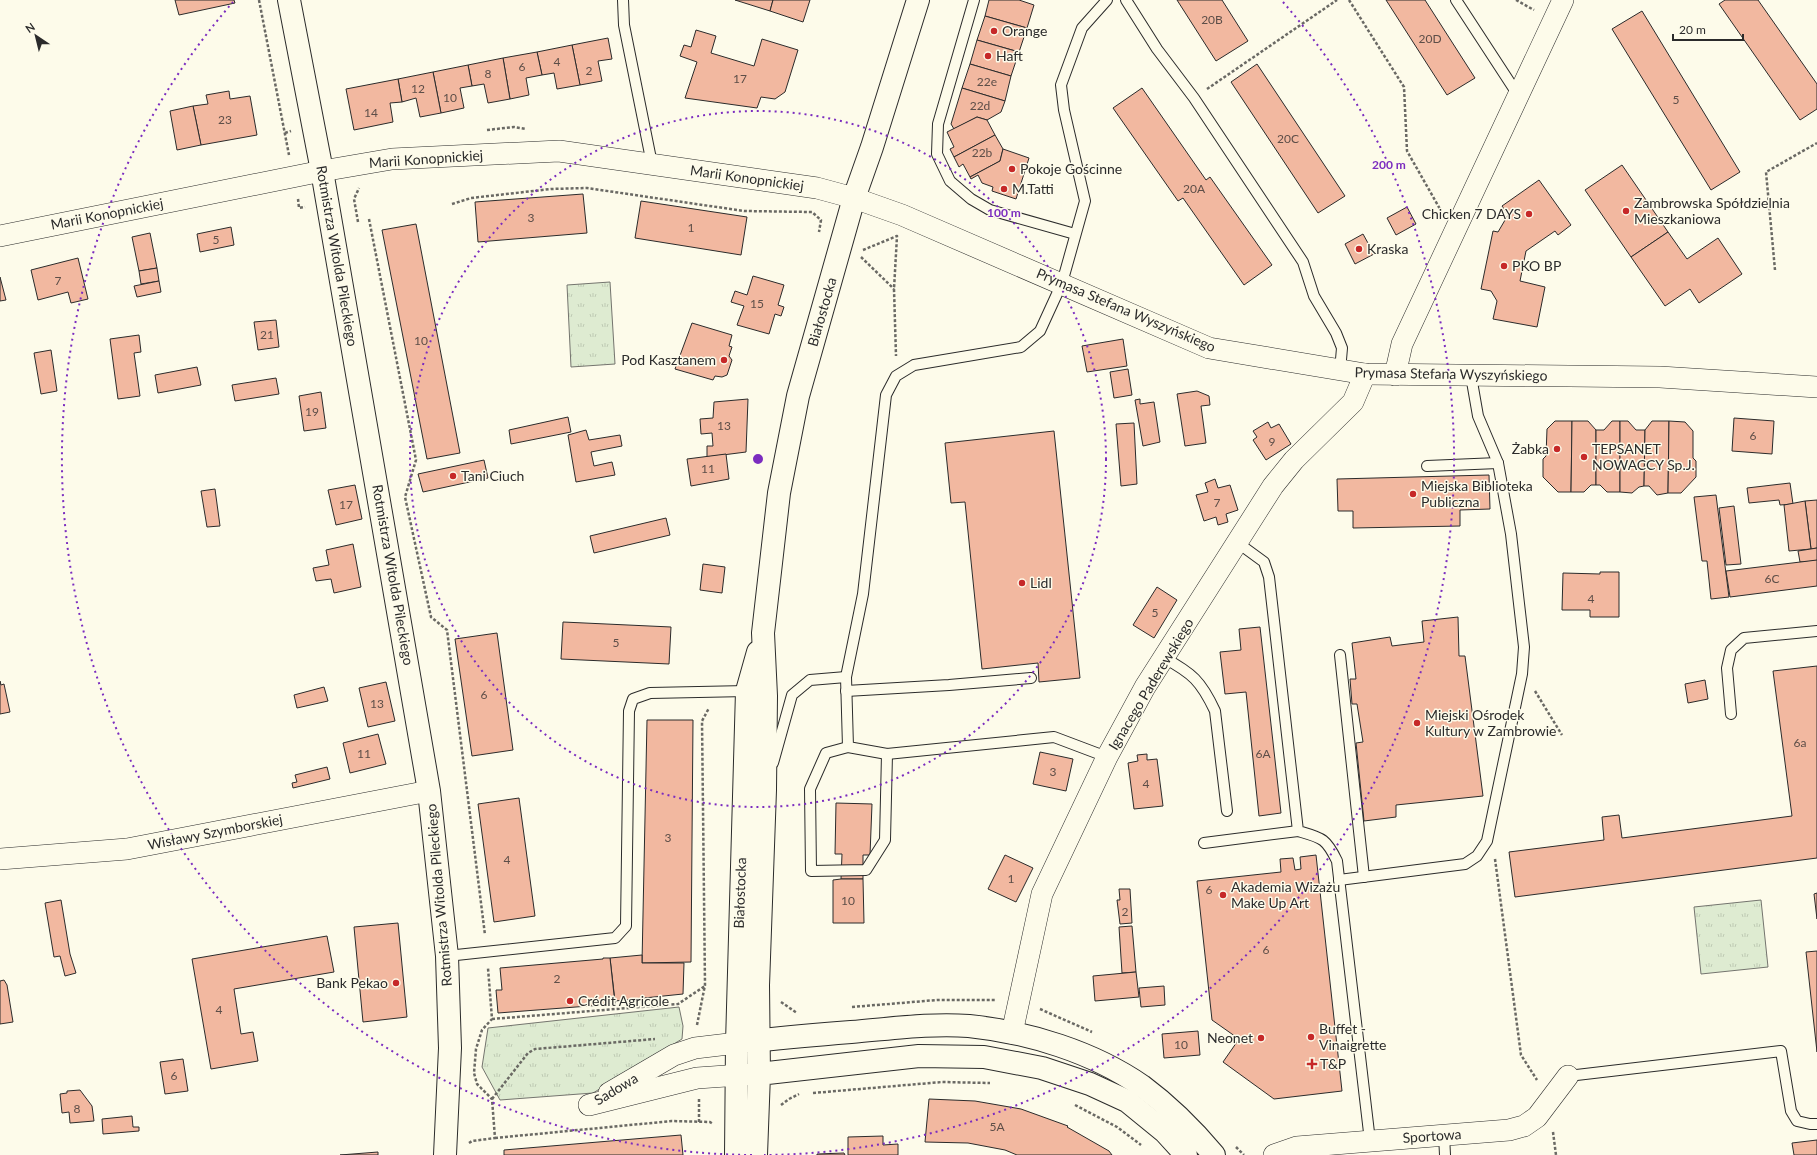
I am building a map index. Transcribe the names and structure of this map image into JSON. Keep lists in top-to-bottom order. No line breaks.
{"streets":{"main road":["Rotmistrza Witolda Pileckiego","Białostocka","Sadowa"],"street":["Marii Konopnickiej","Prymasa Stefana Wyszyńskiego","Ignacego Paderewskiego","Wisławy Szymborskiej","Sportowa"]},"crossings":[["Marii Konopnickiej","Rotmistrza Witolda Pileckiego"],["Marii Konopnickiej","Prymasa Stefana Wyszyńskiego"],["Marii Konopnickiej","Białostocka"],["Rotmistrza Witolda Pileckiego","Wisławy Szymborskiej"],["Prymasa Stefana Wyszyńskiego","Białostocka"],["Prymasa Stefana Wyszyńskiego","Ignacego Paderewskiego"],["Białostocka","Sadowa"],["Ignacego Paderewskiego","Sadowa"]],"places":{"other":["Orange","Haft","Pokoje Gościnne","M.Tatti","Zambrowska Spółdzielnia Mieszkaniowa","Chicken 7 DAYS","Kraska","PKO BP","Pod Kasztanem","Żabka","TEPSANET NOWACCY Sp.J.","Tani Ciuch","Miejska Biblioteka Publiczna","Lidl","Miejski Ośrodek Kultury w Zambrowie","Akademia Wizażu Make Up Art","Bank Pekao","Crédit Agricole","Buffet - Vinaigrette","Neonet"],"health":["T&P"]},"house_numbers":["20B","20D","4","6","2","8","17","22e","12","10","5","22d","14","23","20C","22b","20A","3","1","5","7","15","21","10","19","13","6","9","11","7","17","6C","4","5","5","6","13","6a","11","6A","3","4","3","4","1","6","10","2","6","2","4","10","6","8","5A"],"scale_bar":"20 m","north":"top left","rings":["200 m","100 m"]}
